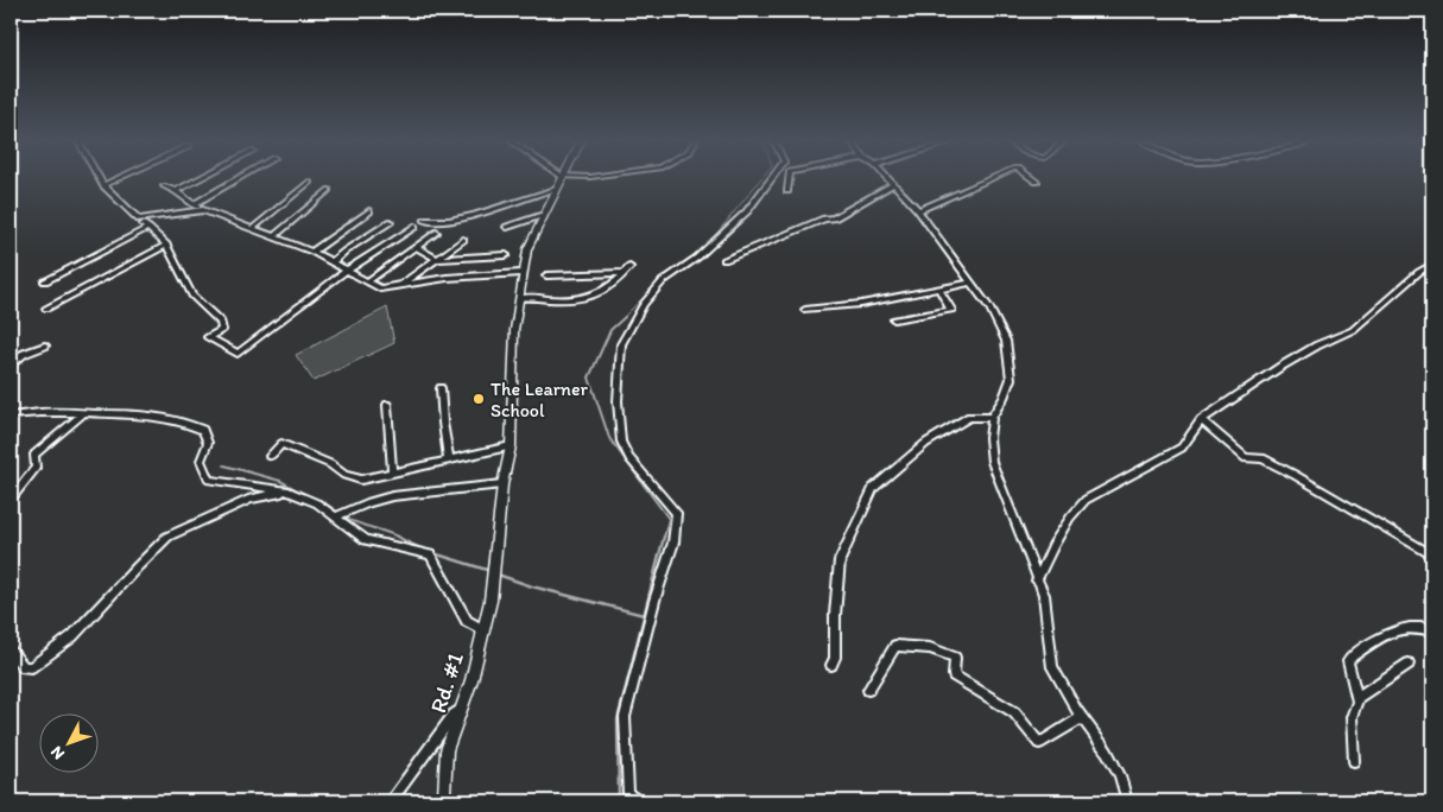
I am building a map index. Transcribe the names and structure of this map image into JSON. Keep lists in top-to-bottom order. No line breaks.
{"streets":{"main road":["Rd. #1"]},"places":["The Learner School"],"north":"bottom left"}
